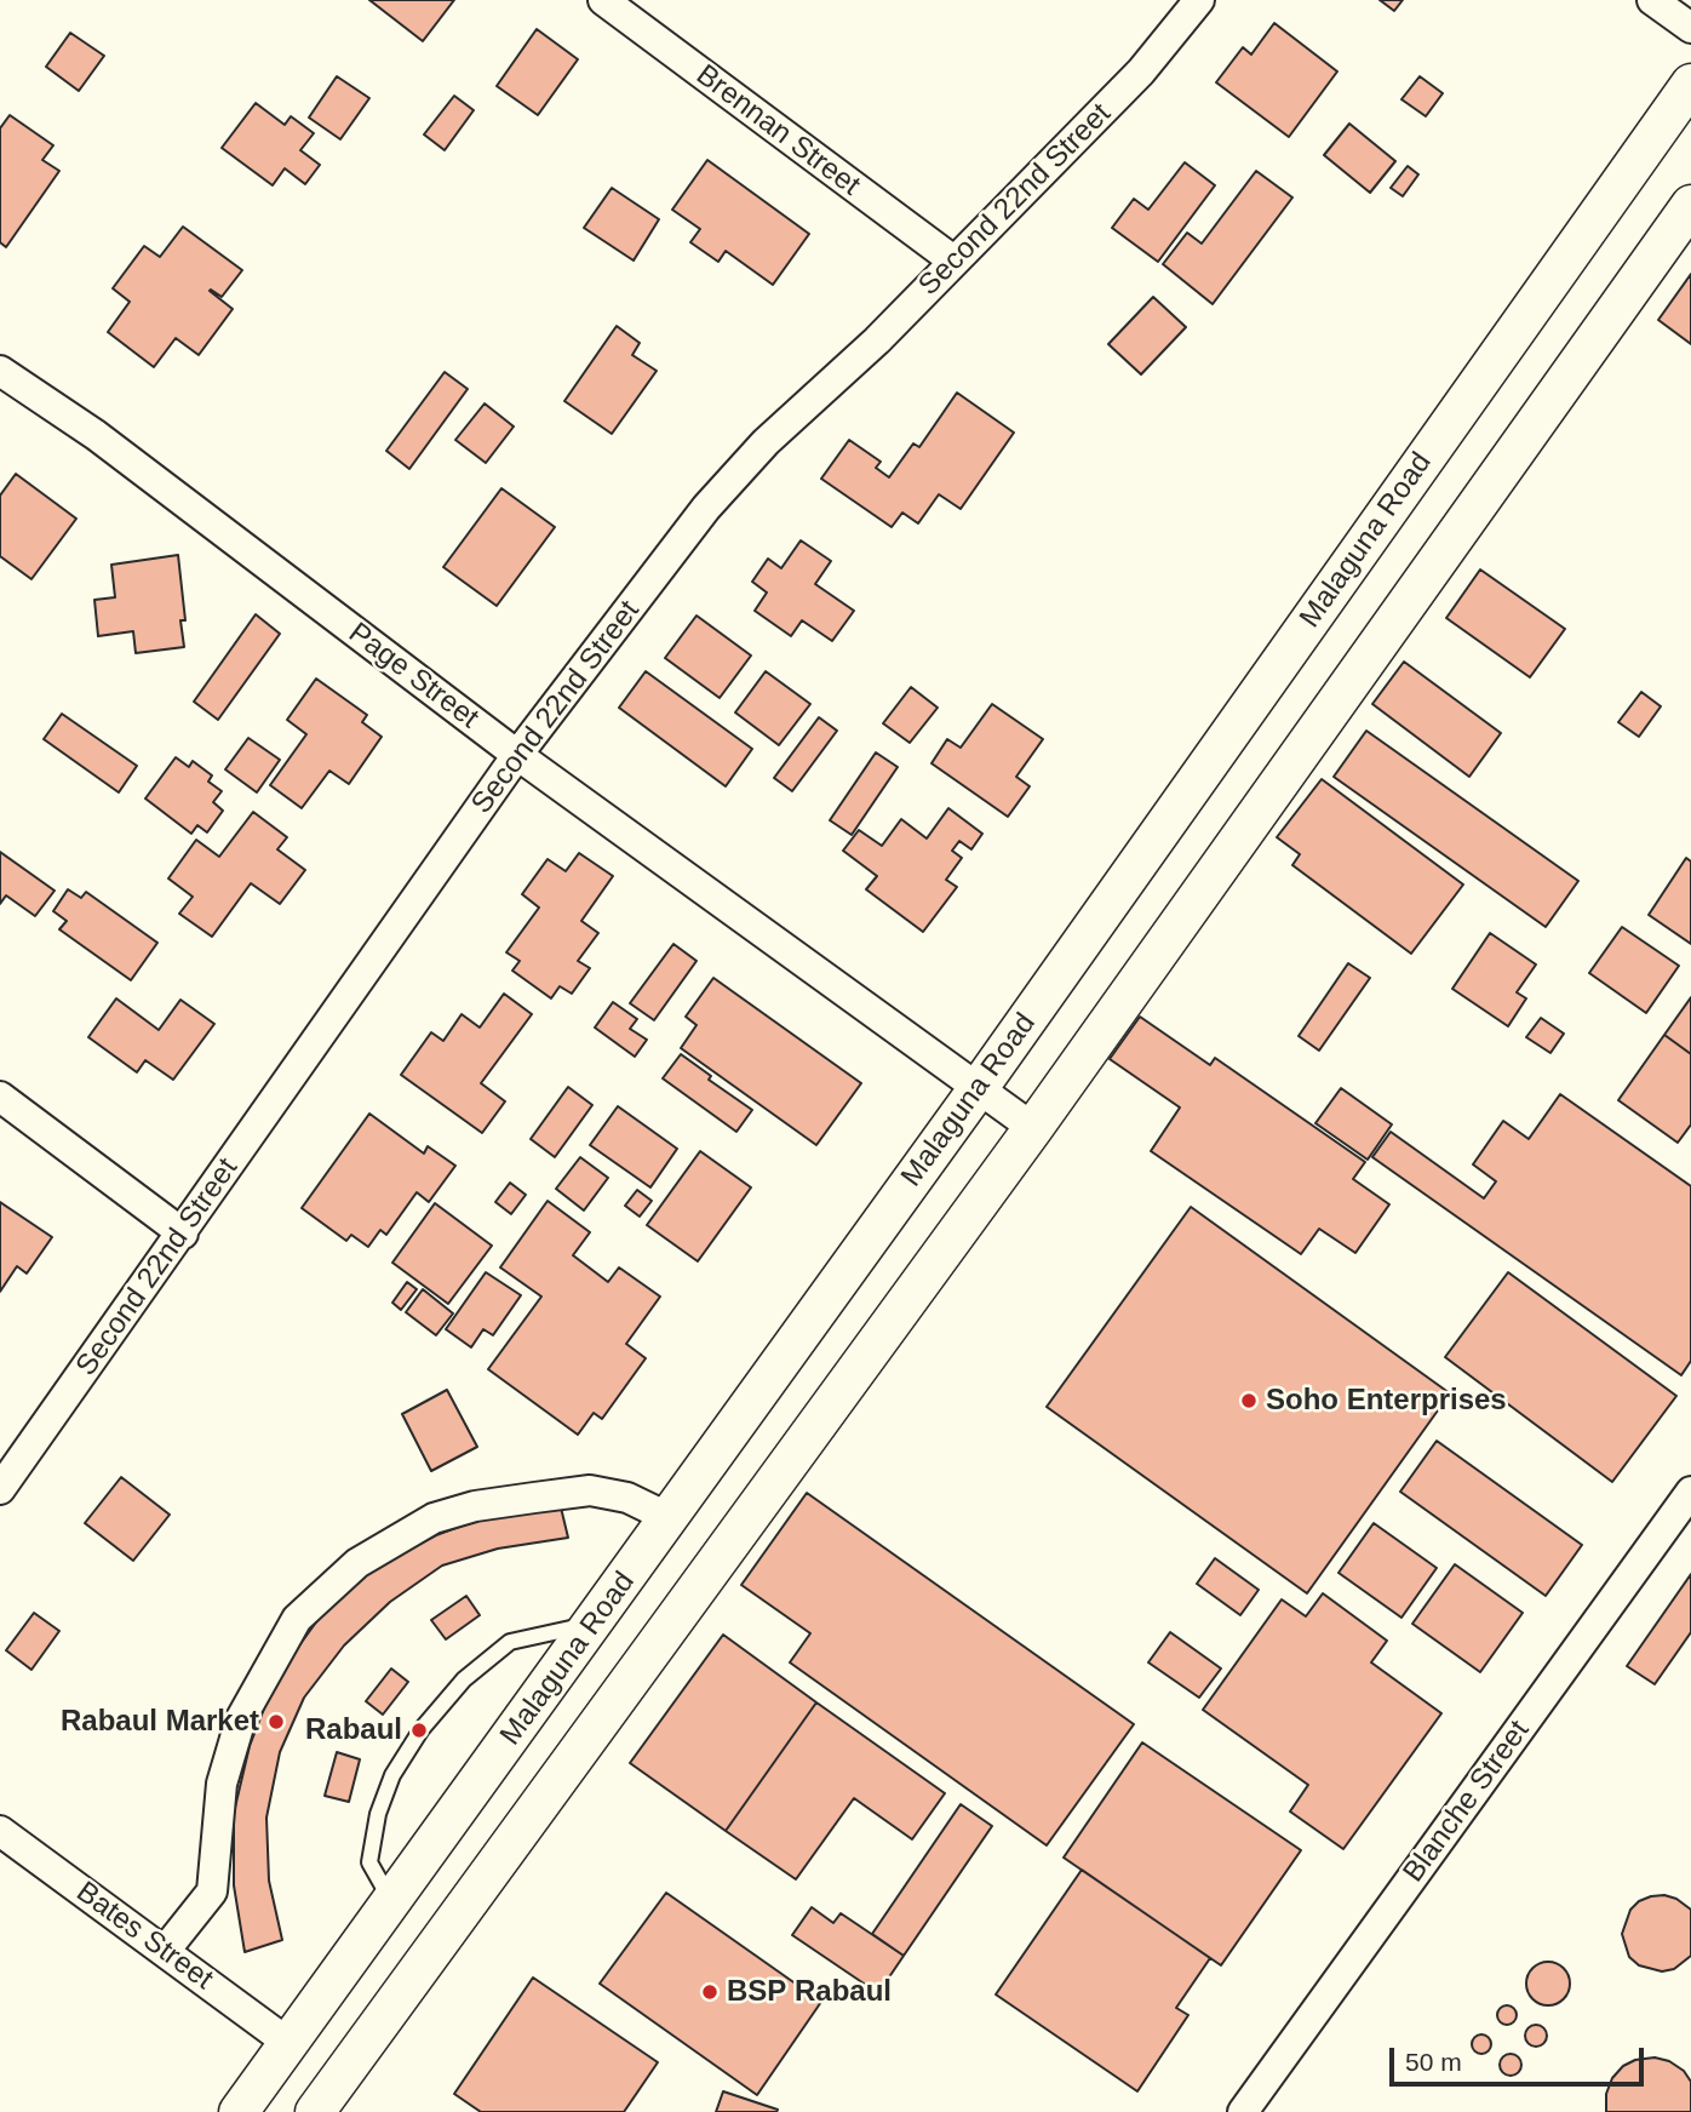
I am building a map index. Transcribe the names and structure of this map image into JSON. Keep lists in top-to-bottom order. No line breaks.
{"streets":{"street":["Brennan Street","Second 22nd Street","Malaguna Road","Page Street","Blanche Street","Bates Street"]},"crossings":[["Brennan Street","Second 22nd Street"],["Second 22nd Street","Page Street"],["Malaguna Road","Page Street"],["Malaguna Road","Bates Street"]],"places":["Soho Enterprises","Rabaul Market","Rabaul","BSP Rabaul"],"scale_bar":"50 m"}
